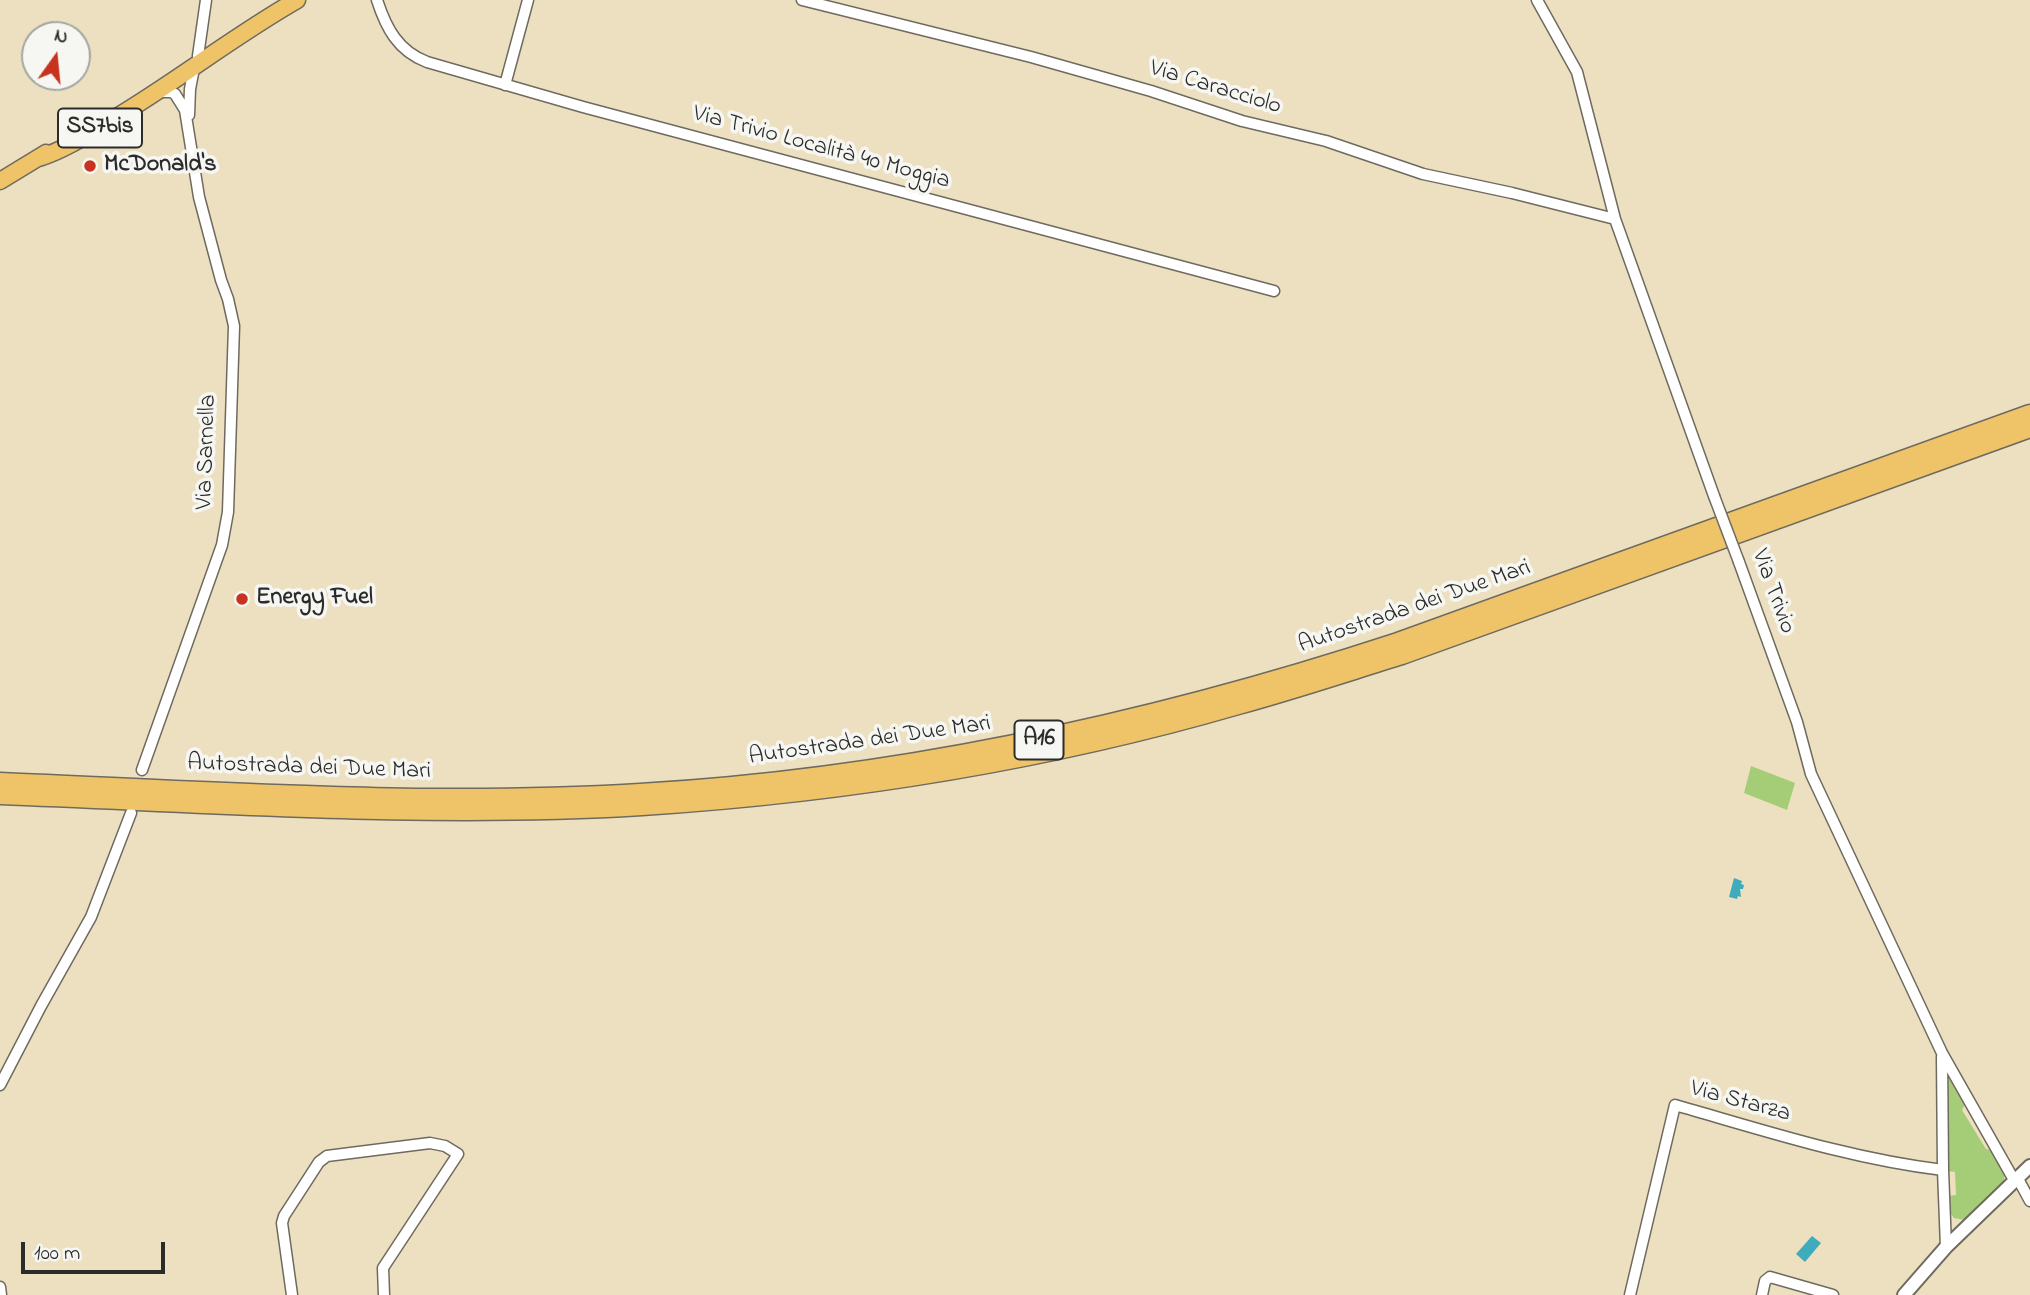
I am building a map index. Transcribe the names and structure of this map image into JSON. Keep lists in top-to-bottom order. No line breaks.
{"streets":{"highway":["Autostrada dei Due Mari","A16"],"main road":["SS7bis"],"street":["Via Caracciolo","Via Trivio Località 40 Moggia","Via Sarnella","Via Trivio","Via Starza"]},"crossings":[["Via Caracciolo","Via Trivio"]],"places":["McDonald's","Energy Fuel"],"scale_bar":"100 m","north":"top"}
